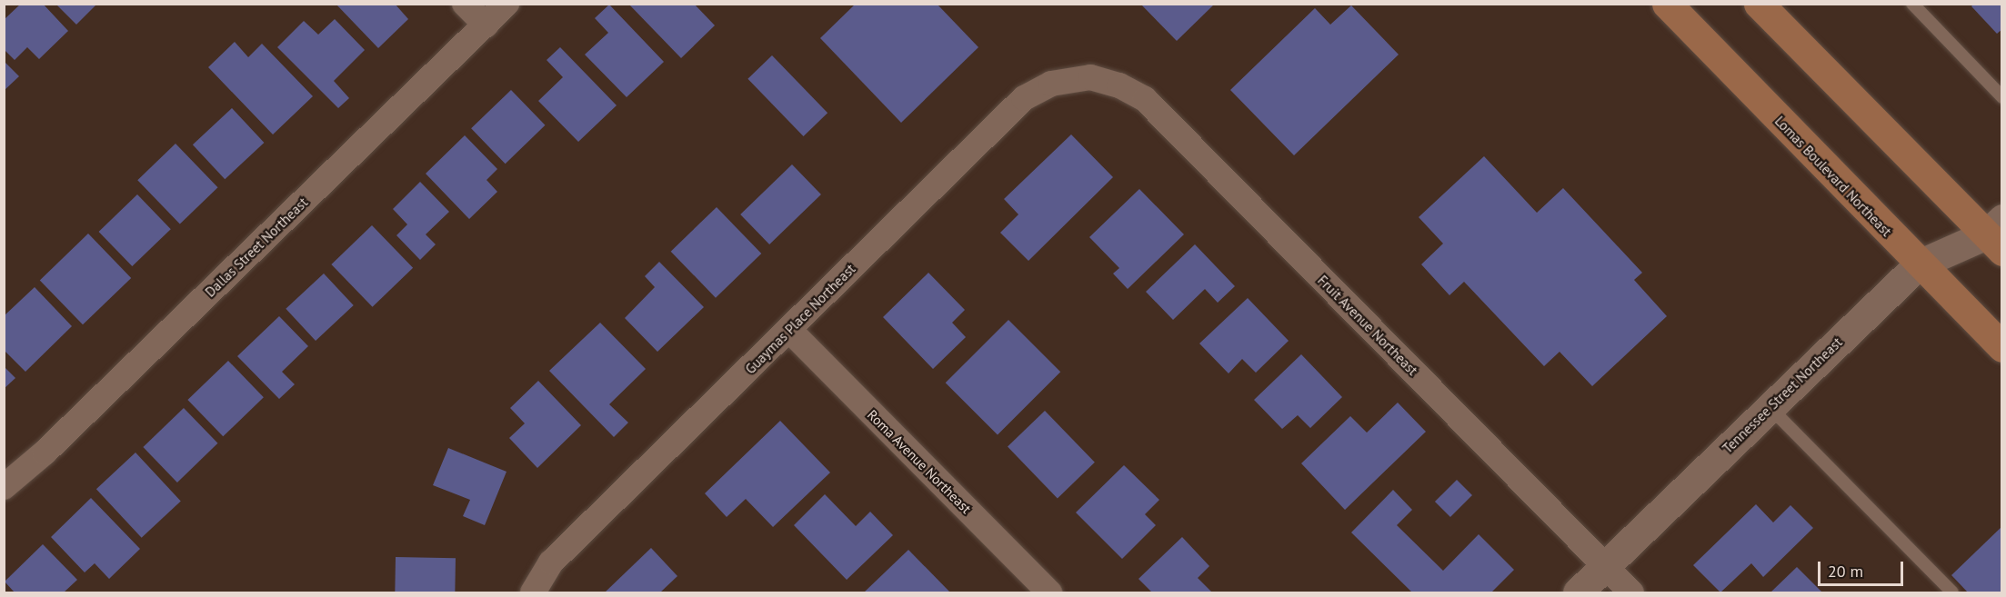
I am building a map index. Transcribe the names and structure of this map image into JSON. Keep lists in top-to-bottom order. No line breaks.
{"streets":{"main road":["Lomas Boulevard Northeast"],"street":["Dallas Street Northeast","Guaymas Place Northeast","Fruit Avenue Northeast","Tennessee Street Northeast","Roma Avenue Northeast"]},"crossings":[["Lomas Boulevard Northeast","Tennessee Street Northeast"],["Guaymas Place Northeast","Fruit Avenue Northeast"],["Guaymas Place Northeast","Roma Avenue Northeast"],["Fruit Avenue Northeast","Tennessee Street Northeast"]],"scale_bar":"20 m"}
